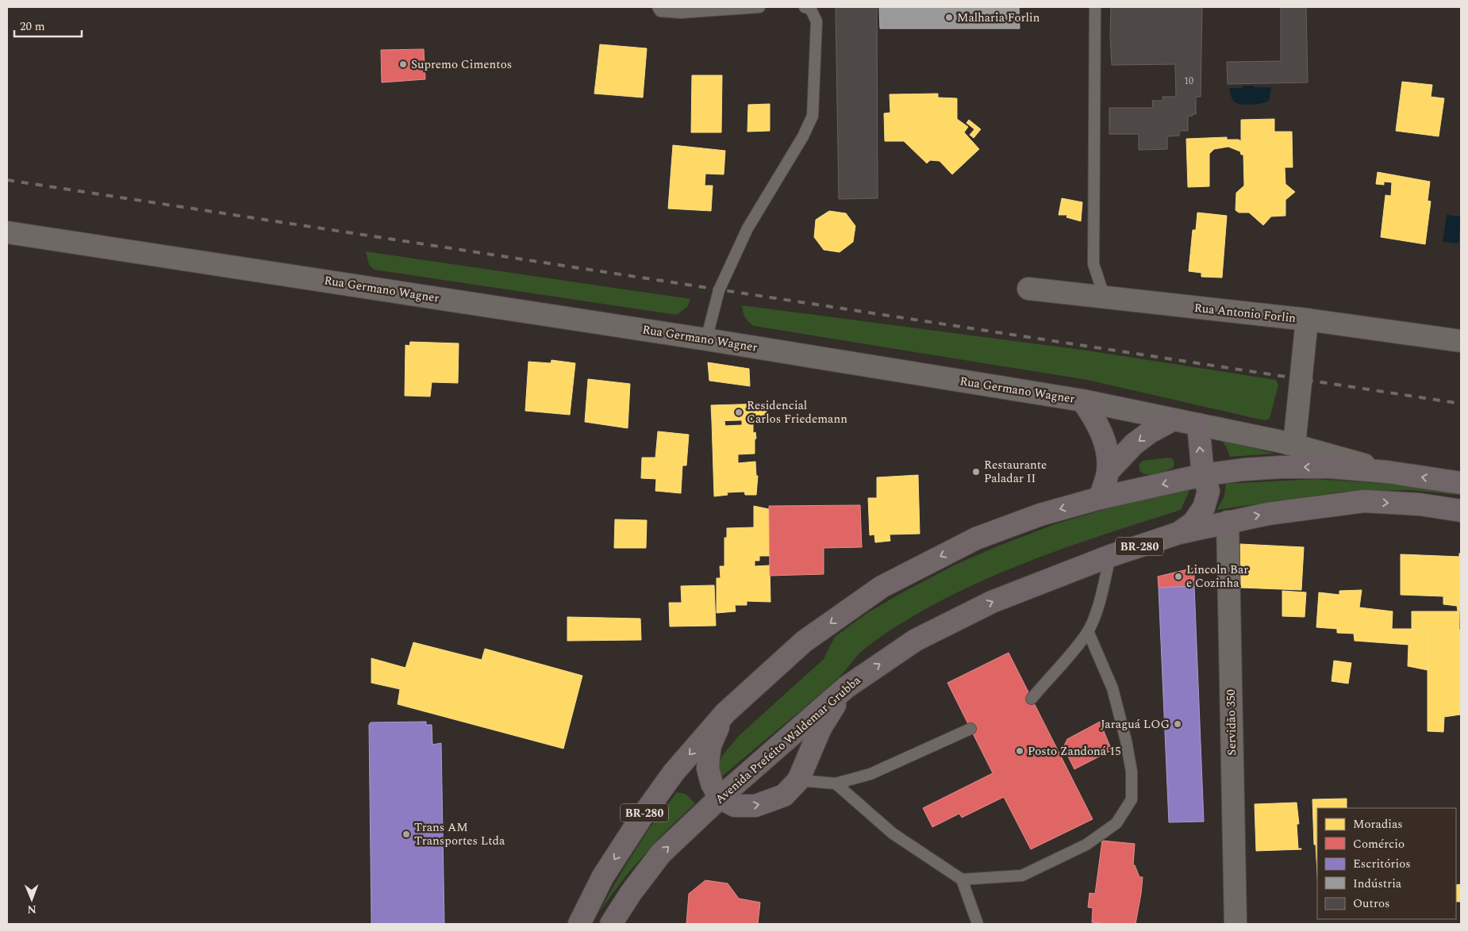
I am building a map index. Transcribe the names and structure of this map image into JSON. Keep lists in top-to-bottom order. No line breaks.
{"streets":{"highway":["BR-280","Avenida Prefeito Waldemar Grubba"],"street":["Rua Germano Wagner","Rua Antonio Forlin","Servidão 350"]},"crossings":[["Rua Germano Wagner","BR-280"],["Servidão 350","Avenida Prefeito Waldemar Grubba"]],"places":["Malharia Forlin","Supremo Cimentos","Residencial Carlos Friedemann","Restaurante Paladar II","Lincoln Bar e Cozinha","Jaraguá LOG","Posto Zandoná 15","Trans AM Transportes Ltda"],"house_numbers":["10"],"legend":["Moradias","Comércio","Escritórios","Indústria","Outros"],"scale_bar":"20 m","north":"bottom"}
